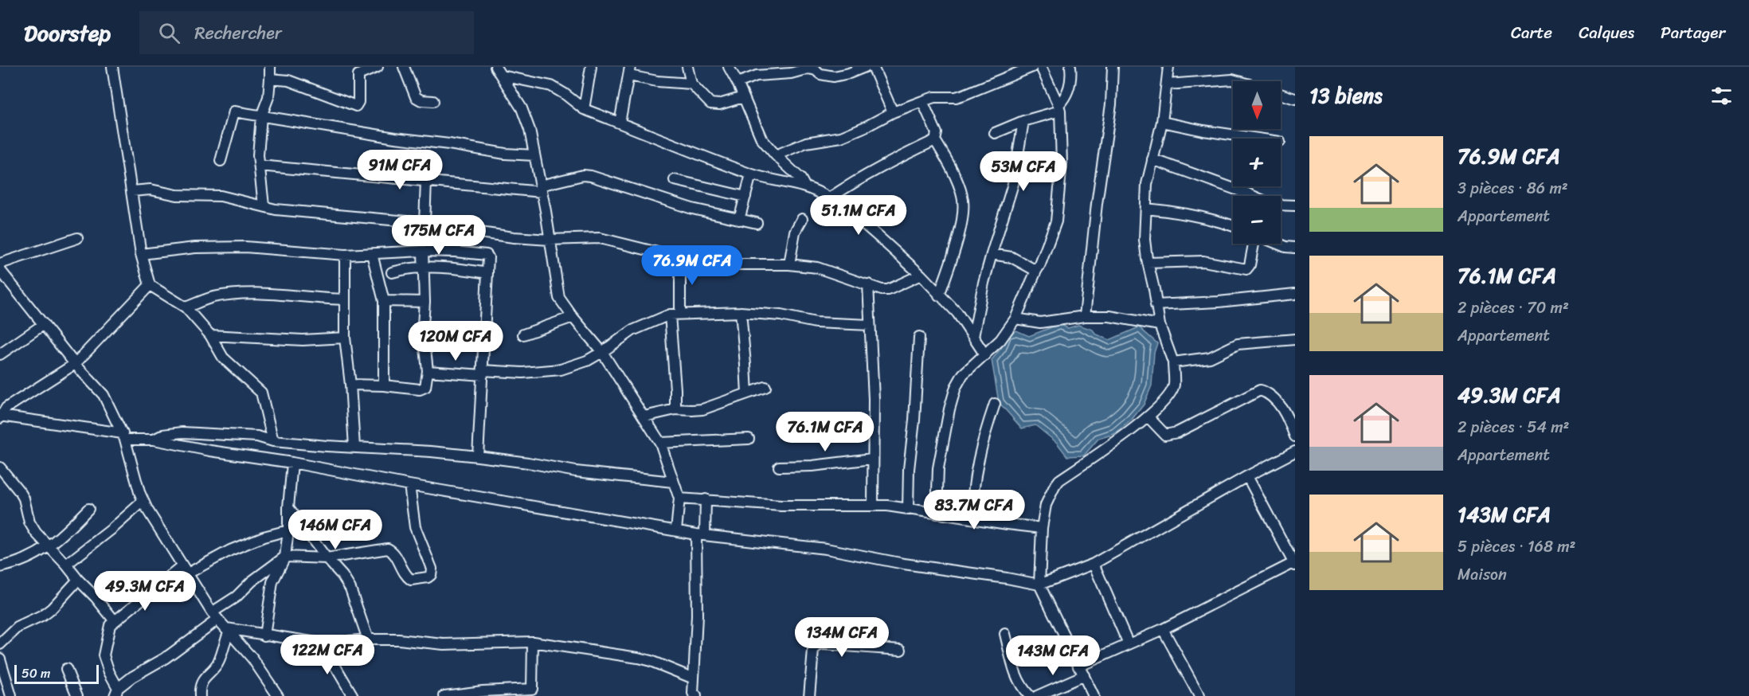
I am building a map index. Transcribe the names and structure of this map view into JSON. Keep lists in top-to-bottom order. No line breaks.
{"scale_bar":"50 m","north":"bottom","page":{"header":"Doorstep","search":"Rechercher","nav":["Carte","Calques","Partager"],"heading":"13 biens","map_buttons":["+","−"],"list":[{"name":"76.9M CFA","note":"3 pièces · 86 m² · Appartement"},{"name":"76.1M CFA","note":"2 pièces · 70 m² · Appartement"},{"name":"49.3M CFA","note":"2 pièces · 54 m² · Appartement"},{"name":"143M CFA","note":"5 pièces · 168 m² · Maison"}],"price":["91M CFA","53M CFA","51.1M CFA","175M CFA","76.9M CFA","120M CFA","76.1M CFA","83.7M CFA","146M CFA","49.3M CFA","134M CFA","122M CFA","143M CFA"],"scale":"50 m"}}
